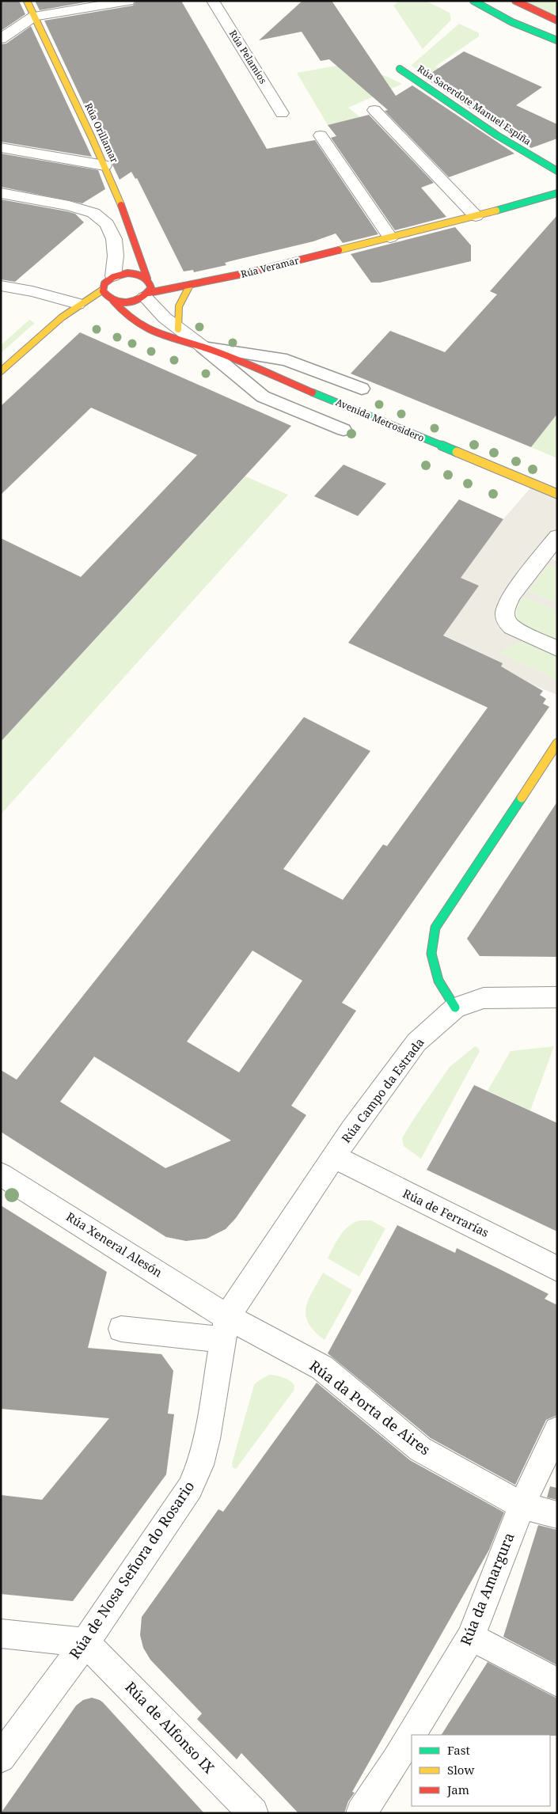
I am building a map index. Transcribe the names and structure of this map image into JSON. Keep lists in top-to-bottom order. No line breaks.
{"streets":{"street":["Rúa Pelamios","Rúa Sacerdote Manuel Espiña","Rúa Orillamar","Rúa Veramar","Avenida Metrosidero","Rúa Campo da Estrada","Rúa de Ferrarías","Rúa Xeneral Alesón","Rúa da Porta de Aires","Rúa de Nosa Señora do Rosario","Rúa da Amargura","Rúa de Alfonso IX"]},"crossings":[["Rúa Orillamar","Rúa Veramar"],["Rúa Orillamar","Avenida Metrosidero"],["Rúa Veramar","Avenida Metrosidero"],["Rúa Campo da Estrada","Rúa de Ferrarías"],["Rúa Campo da Estrada","Rúa Xeneral Alesón"],["Rúa Campo da Estrada","Rúa da Porta de Aires"],["Rúa Campo da Estrada","Rúa de Nosa Señora do Rosario"],["Rúa Xeneral Alesón","Rúa da Porta de Aires"],["Rúa Xeneral Alesón","Rúa de Nosa Señora do Rosario"],["Rúa da Porta de Aires","Rúa de Nosa Señora do Rosario"],["Rúa da Porta de Aires","Rúa da Amargura"],["Rúa de Nosa Señora do Rosario","Rúa de Alfonso IX"]],"legend":["Fast","Slow","Jam"]}
